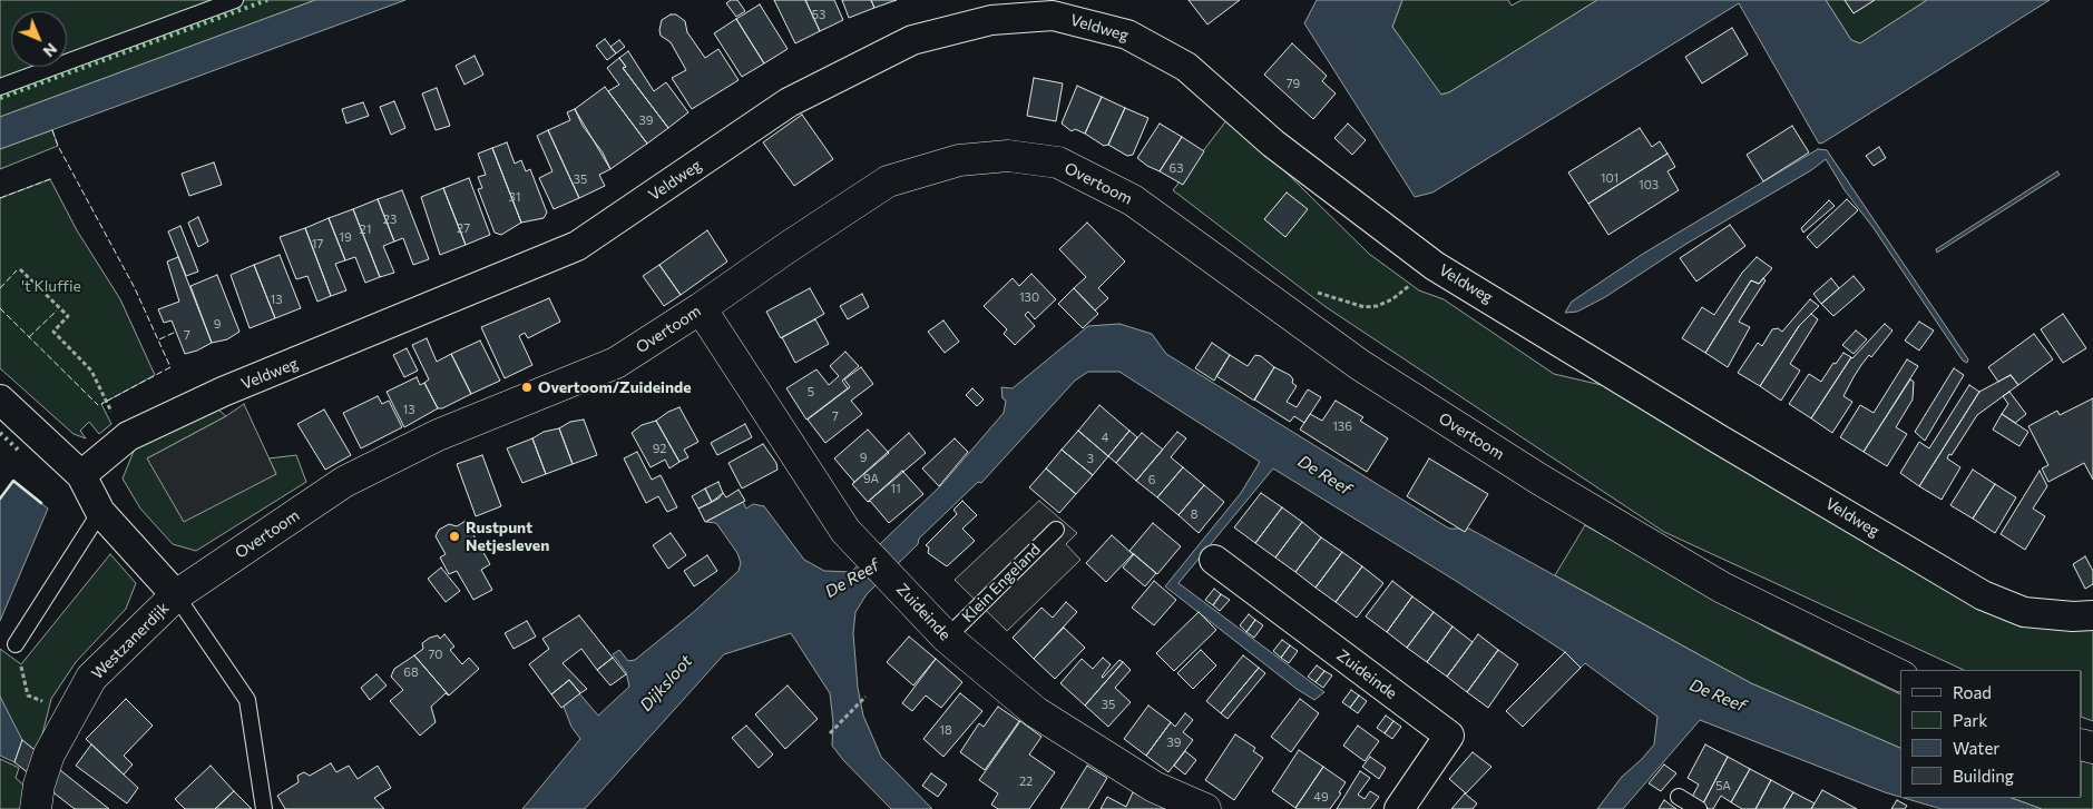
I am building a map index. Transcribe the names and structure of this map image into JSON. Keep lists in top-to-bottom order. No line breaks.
{"streets":{"street":["Veldweg","Overtoom","Zuideinde","Westzanerdijk"],"lane":["Klein Engeland"]},"crossings":[["Overtoom","Zuideinde"],["Overtoom","Westzanerdijk"],["Klein Engeland","Zuideinde"]],"water":["De Reef","Dijksloot"],"parks":["'t Kluffie"],"places":["Overtoom/Zuideinde","Rustpunt Netjesleven"],"house_numbers":["53","79","39","63","101","35","103","31","23","27","21","19","17","130","13","9","7","5","13","7","136","4","92","9","3","9A","6","11","8","70","68","35","18","39","22","5A","49"],"legend":["Road","Park","Water","Building"],"north":"bottom right"}
